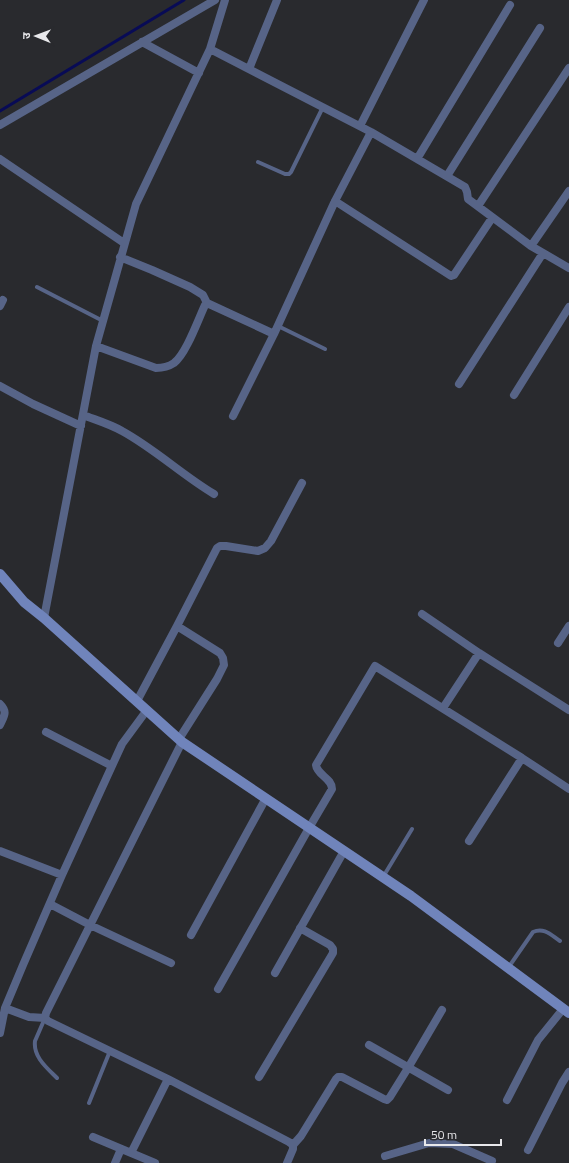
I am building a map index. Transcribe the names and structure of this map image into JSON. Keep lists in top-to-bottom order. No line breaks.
{"scale_bar":"50 m","north":"left"}
